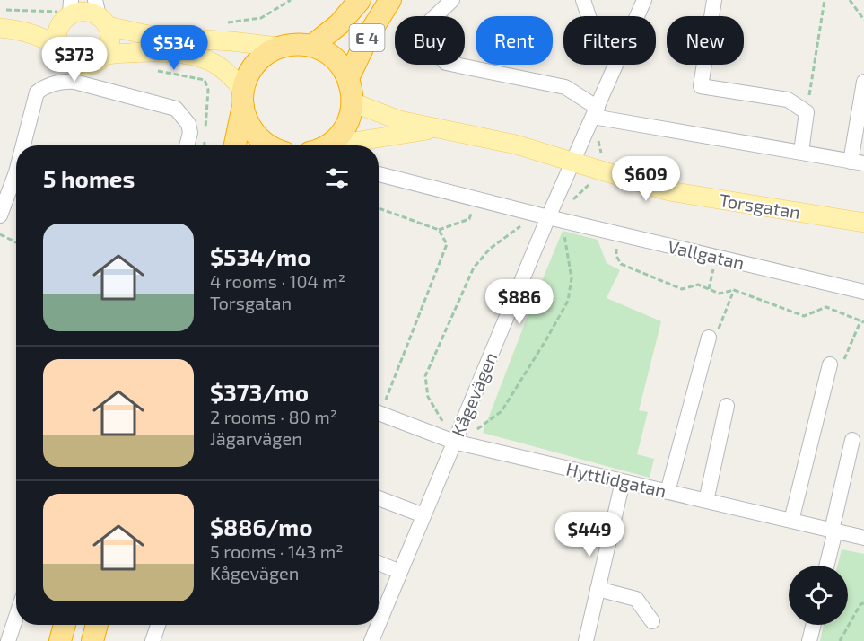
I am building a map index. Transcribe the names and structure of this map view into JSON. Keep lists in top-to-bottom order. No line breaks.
{"streets":{"highway":["E 4"],"main road":["Torsgatan"],"street":["Vallgatan","Kågevägen","Hyttlidgatan"]},"crossings":[["Torsgatan","Kågevägen"],["Vallgatan","Kågevägen"],["Kågevägen","Hyttlidgatan"]],"page":{"chip":["Buy","Rent","Filters","New"],"price":["$534","$373","$609","$886","$449"],"heading":"5 homes","list":[{"name":"$534/mo","note":"4 rooms · 104 m² · Torsgatan"},{"name":"$373/mo","note":"2 rooms · 80 m² · Jägarvägen"},{"name":"$886/mo","note":"5 rooms · 143 m² · Kågevägen"}]}}
